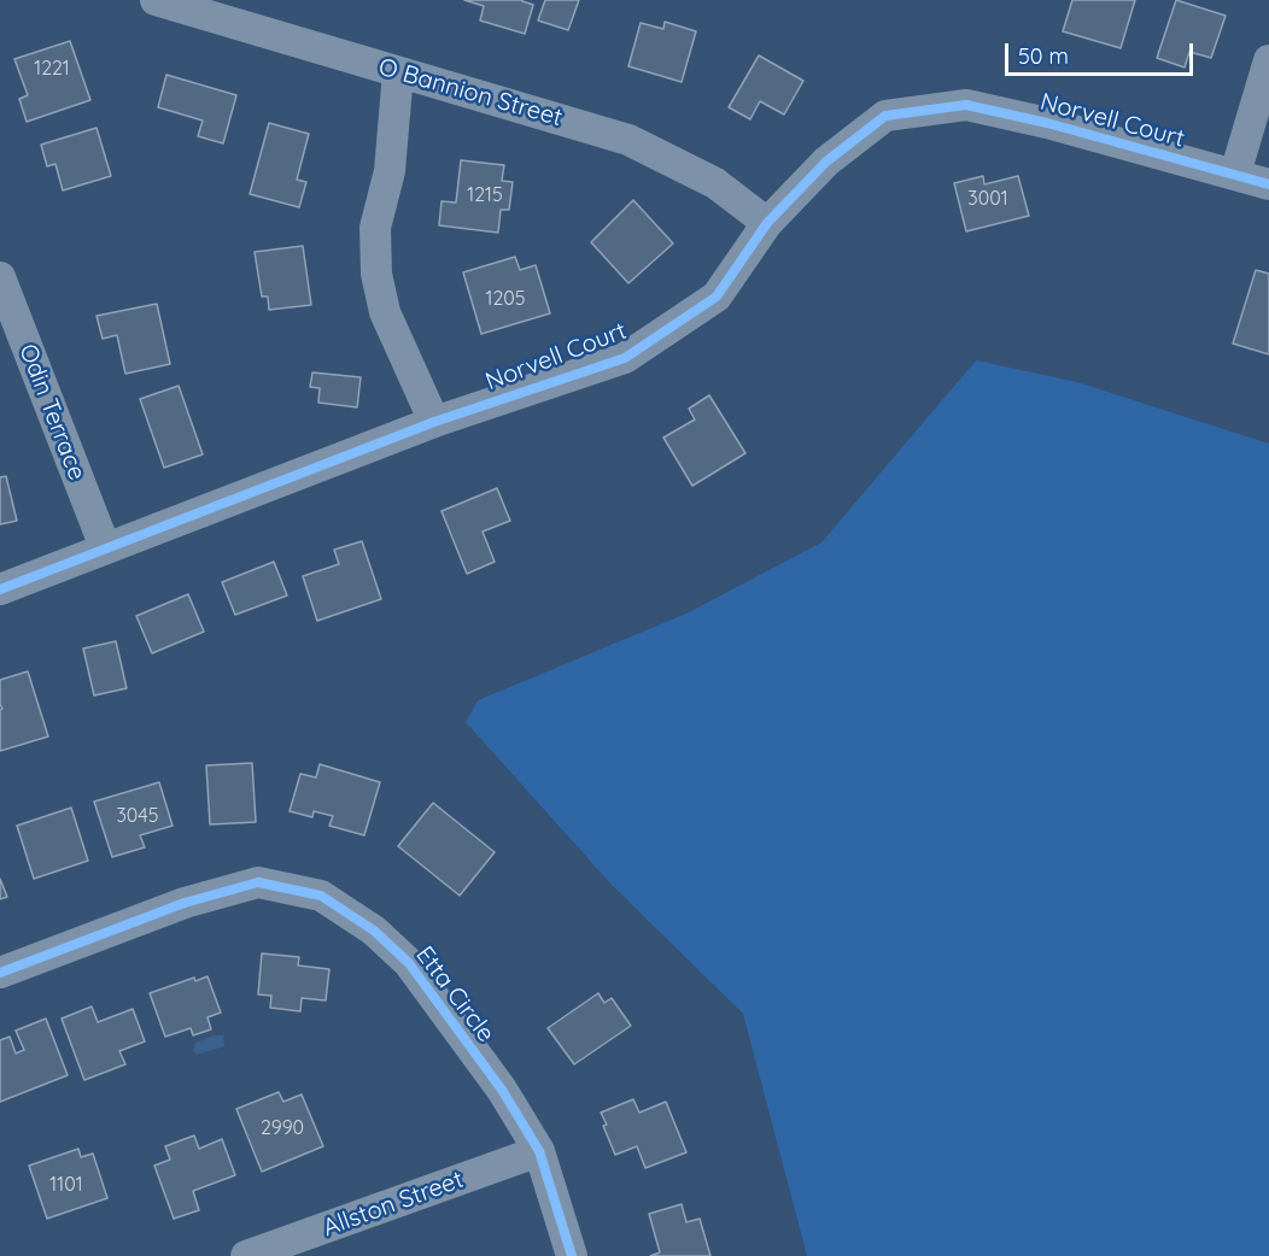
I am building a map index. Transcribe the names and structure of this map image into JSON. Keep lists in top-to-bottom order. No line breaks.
{"streets":{"street":["O Bannion Street","Norvell Court","Odin Terrace","Etta Circle","Allston Street"]},"crossings":[["O Bannion Street","Norvell Court"],["Norvell Court","Odin Terrace"],["Etta Circle","Allston Street"]],"house_numbers":["1221","1215","3001","1205","3045","2990","1101"],"scale_bar":"50 m"}
